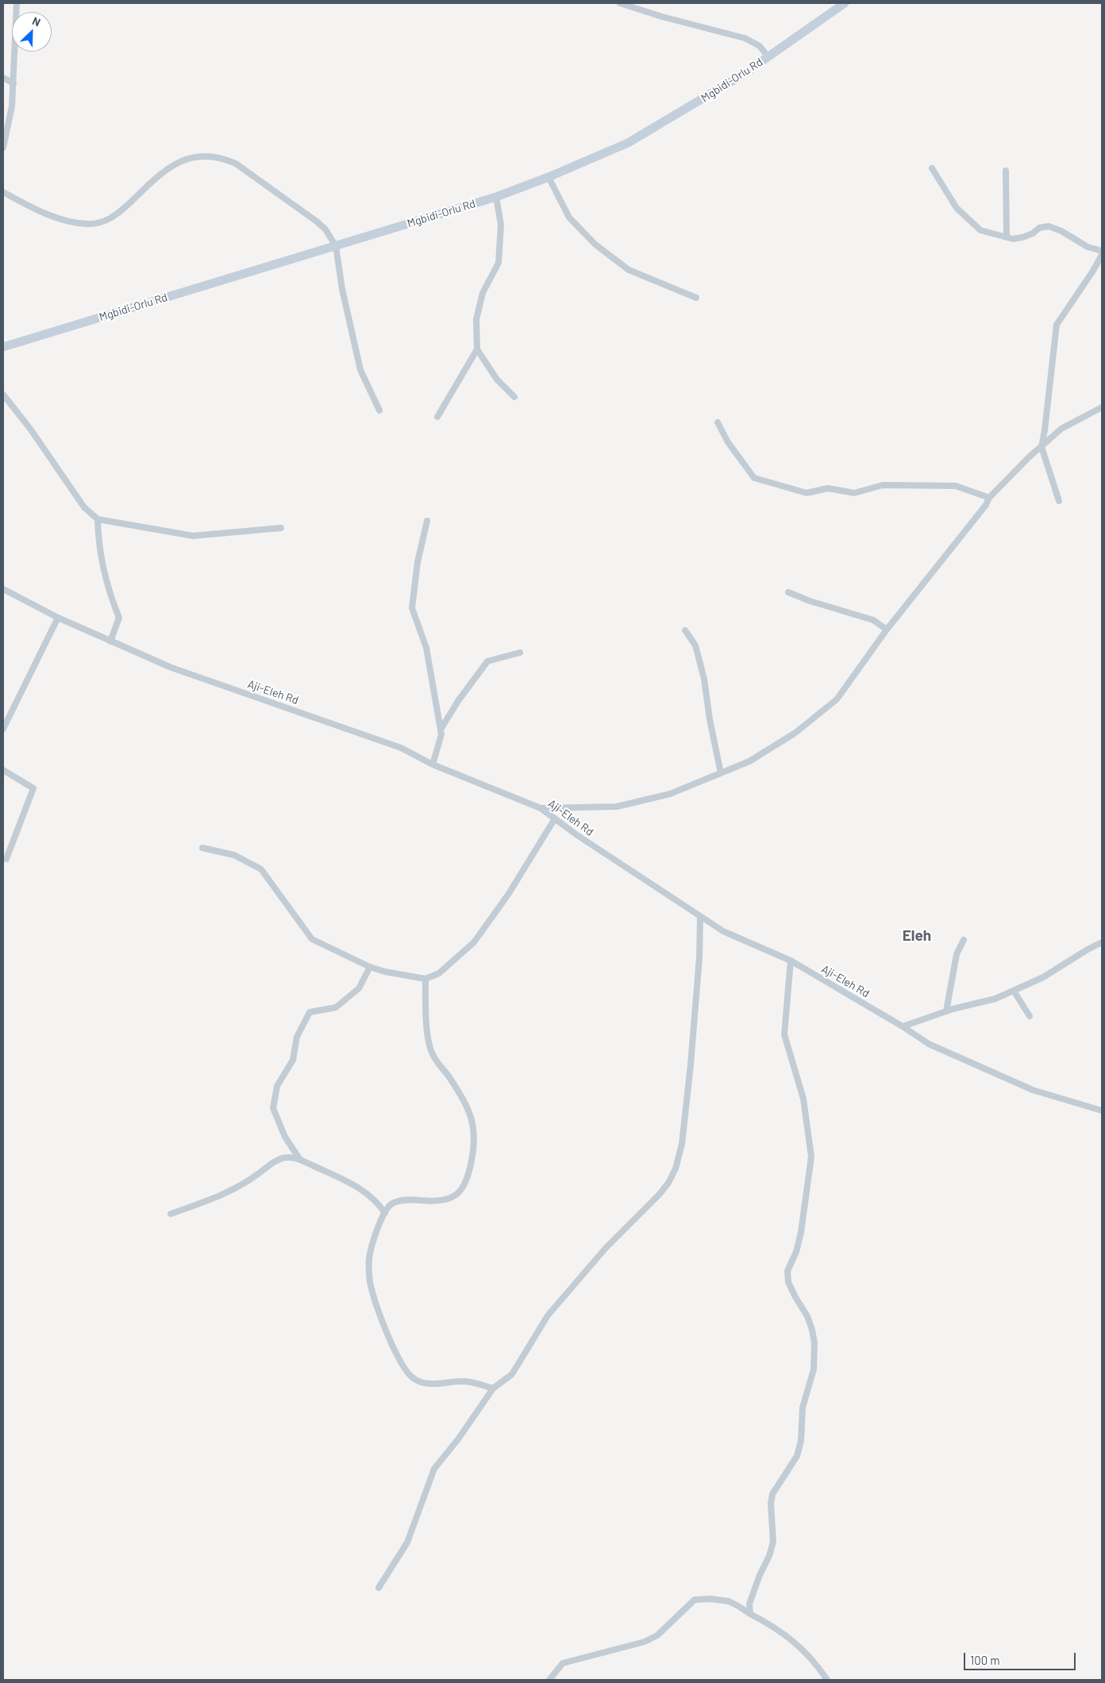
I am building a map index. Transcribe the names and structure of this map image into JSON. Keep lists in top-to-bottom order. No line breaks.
{"streets":{"main road":["Mgbidi-Orlu Rd"],"street":["Aji-Eleh Rd"]},"districts":["Eleh"],"scale_bar":"100 m","north":"top right"}
